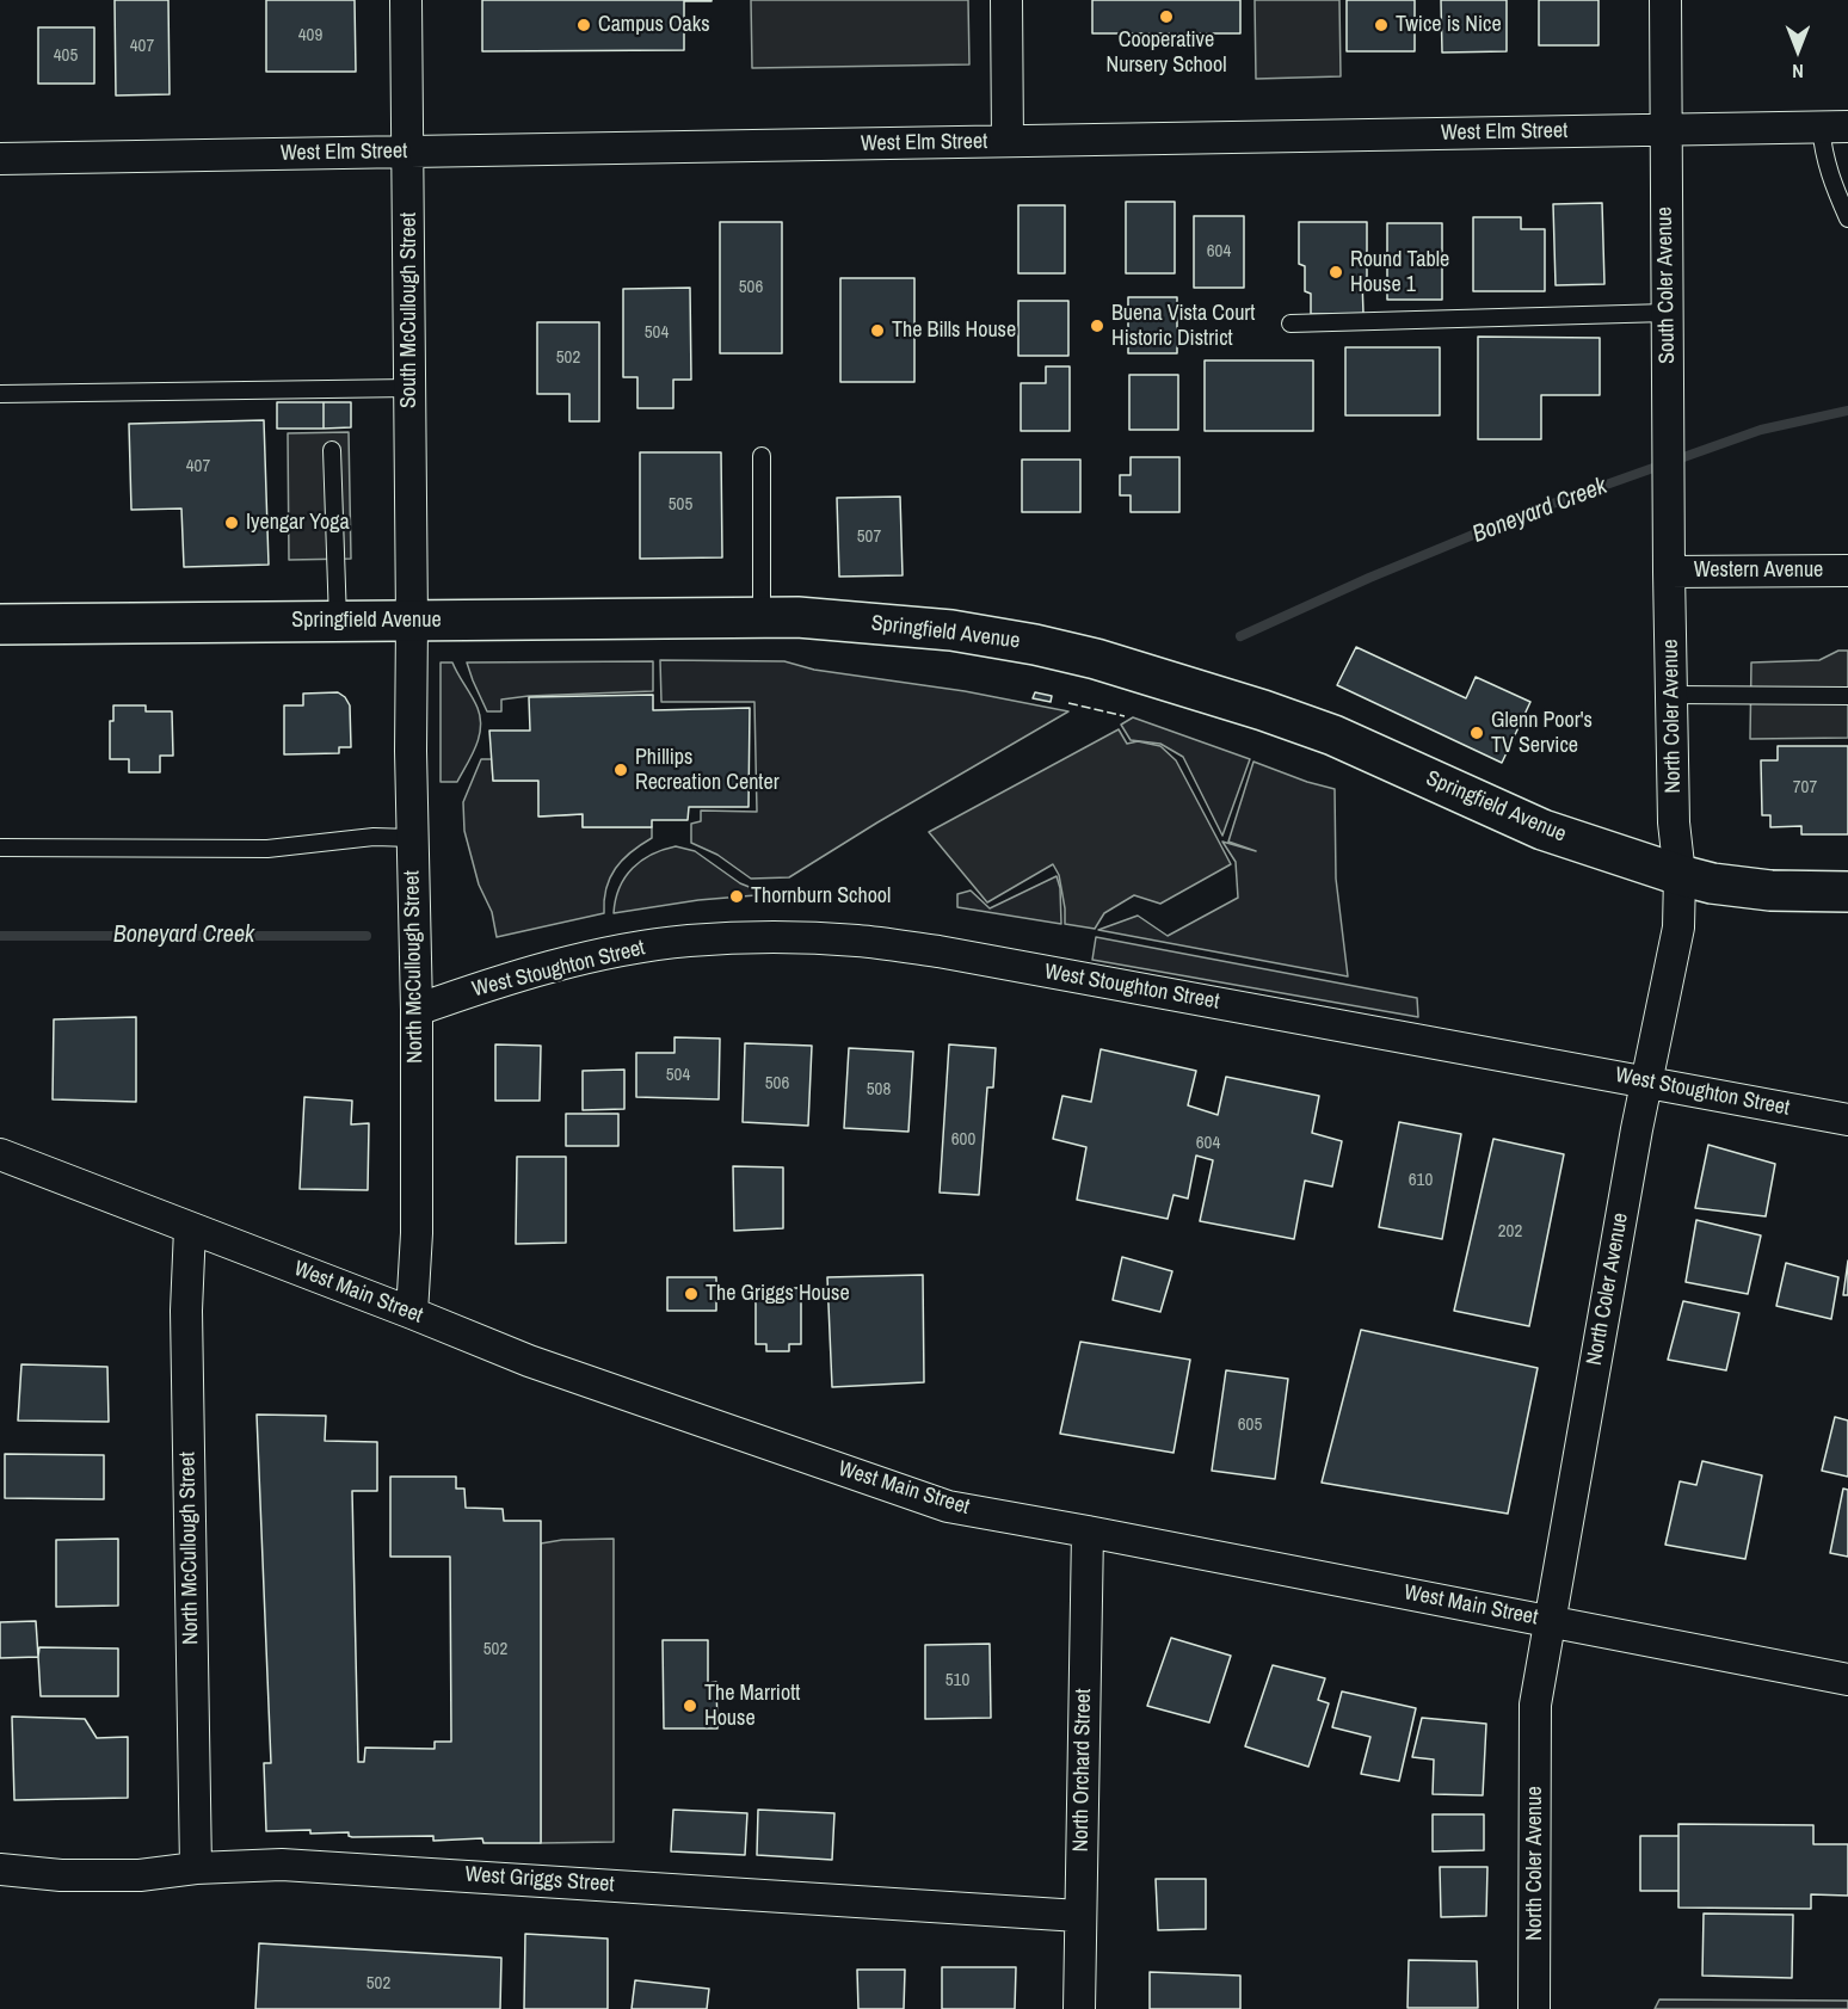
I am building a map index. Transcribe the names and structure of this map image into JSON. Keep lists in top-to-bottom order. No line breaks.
{"streets":{"street":["West Elm Street","South Coler Avenue","South McCullough Street","Western Avenue","Springfield Avenue","North Coler Avenue","North McCullough Street","West Stoughton Street","West Main Street","North Orchard Street","West Griggs Street"]},"crossings":[["West Elm Street","South Coler Avenue"],["West Elm Street","South McCullough Street"],["South Coler Avenue","Western Avenue"],["South Coler Avenue","North Coler Avenue"],["South McCullough Street","Springfield Avenue"],["South McCullough Street","North McCullough Street"],["Western Avenue","North Coler Avenue"],["Springfield Avenue","North Coler Avenue"],["Springfield Avenue","North McCullough Street"],["North Coler Avenue","West Stoughton Street"],["North Coler Avenue","West Main Street"],["North McCullough Street","West Stoughton Street"],["North McCullough Street","West Main Street"],["North McCullough Street","West Griggs Street"],["West Main Street","North Orchard Street"],["North Orchard Street","West Griggs Street"]],"water":["Boneyard Creek"],"places":["Cooperative Nursery School","Campus Oaks","Twice is Nice","Round Table House 1","Buena Vista Court Historic District","The Bills House","Iyengar Yoga","Glenn Poor's TV Service","Phillips Recreation Center","Thornburn School","The Griggs House","The Marriott House"],"house_numbers":["409","407","405","604","506","504","502","407","505","507","707","504","506","508","600","604","610","202","605","502","510","502"],"north":"bottom"}
